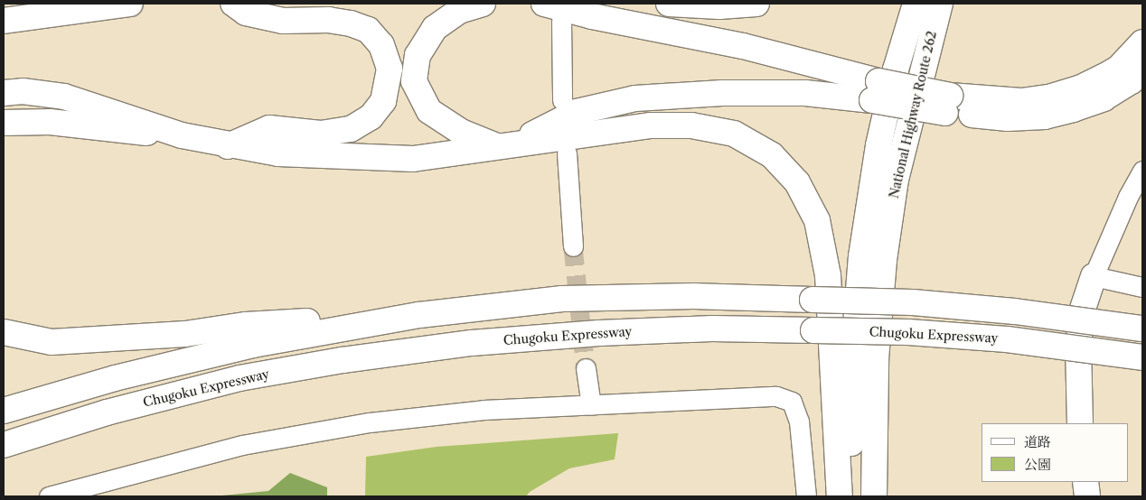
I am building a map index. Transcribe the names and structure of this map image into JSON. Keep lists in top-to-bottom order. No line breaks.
{"streets":{"main road":["National Highway Route 262","Chugoku Expressway"]},"legend":["道路","公園"]}
